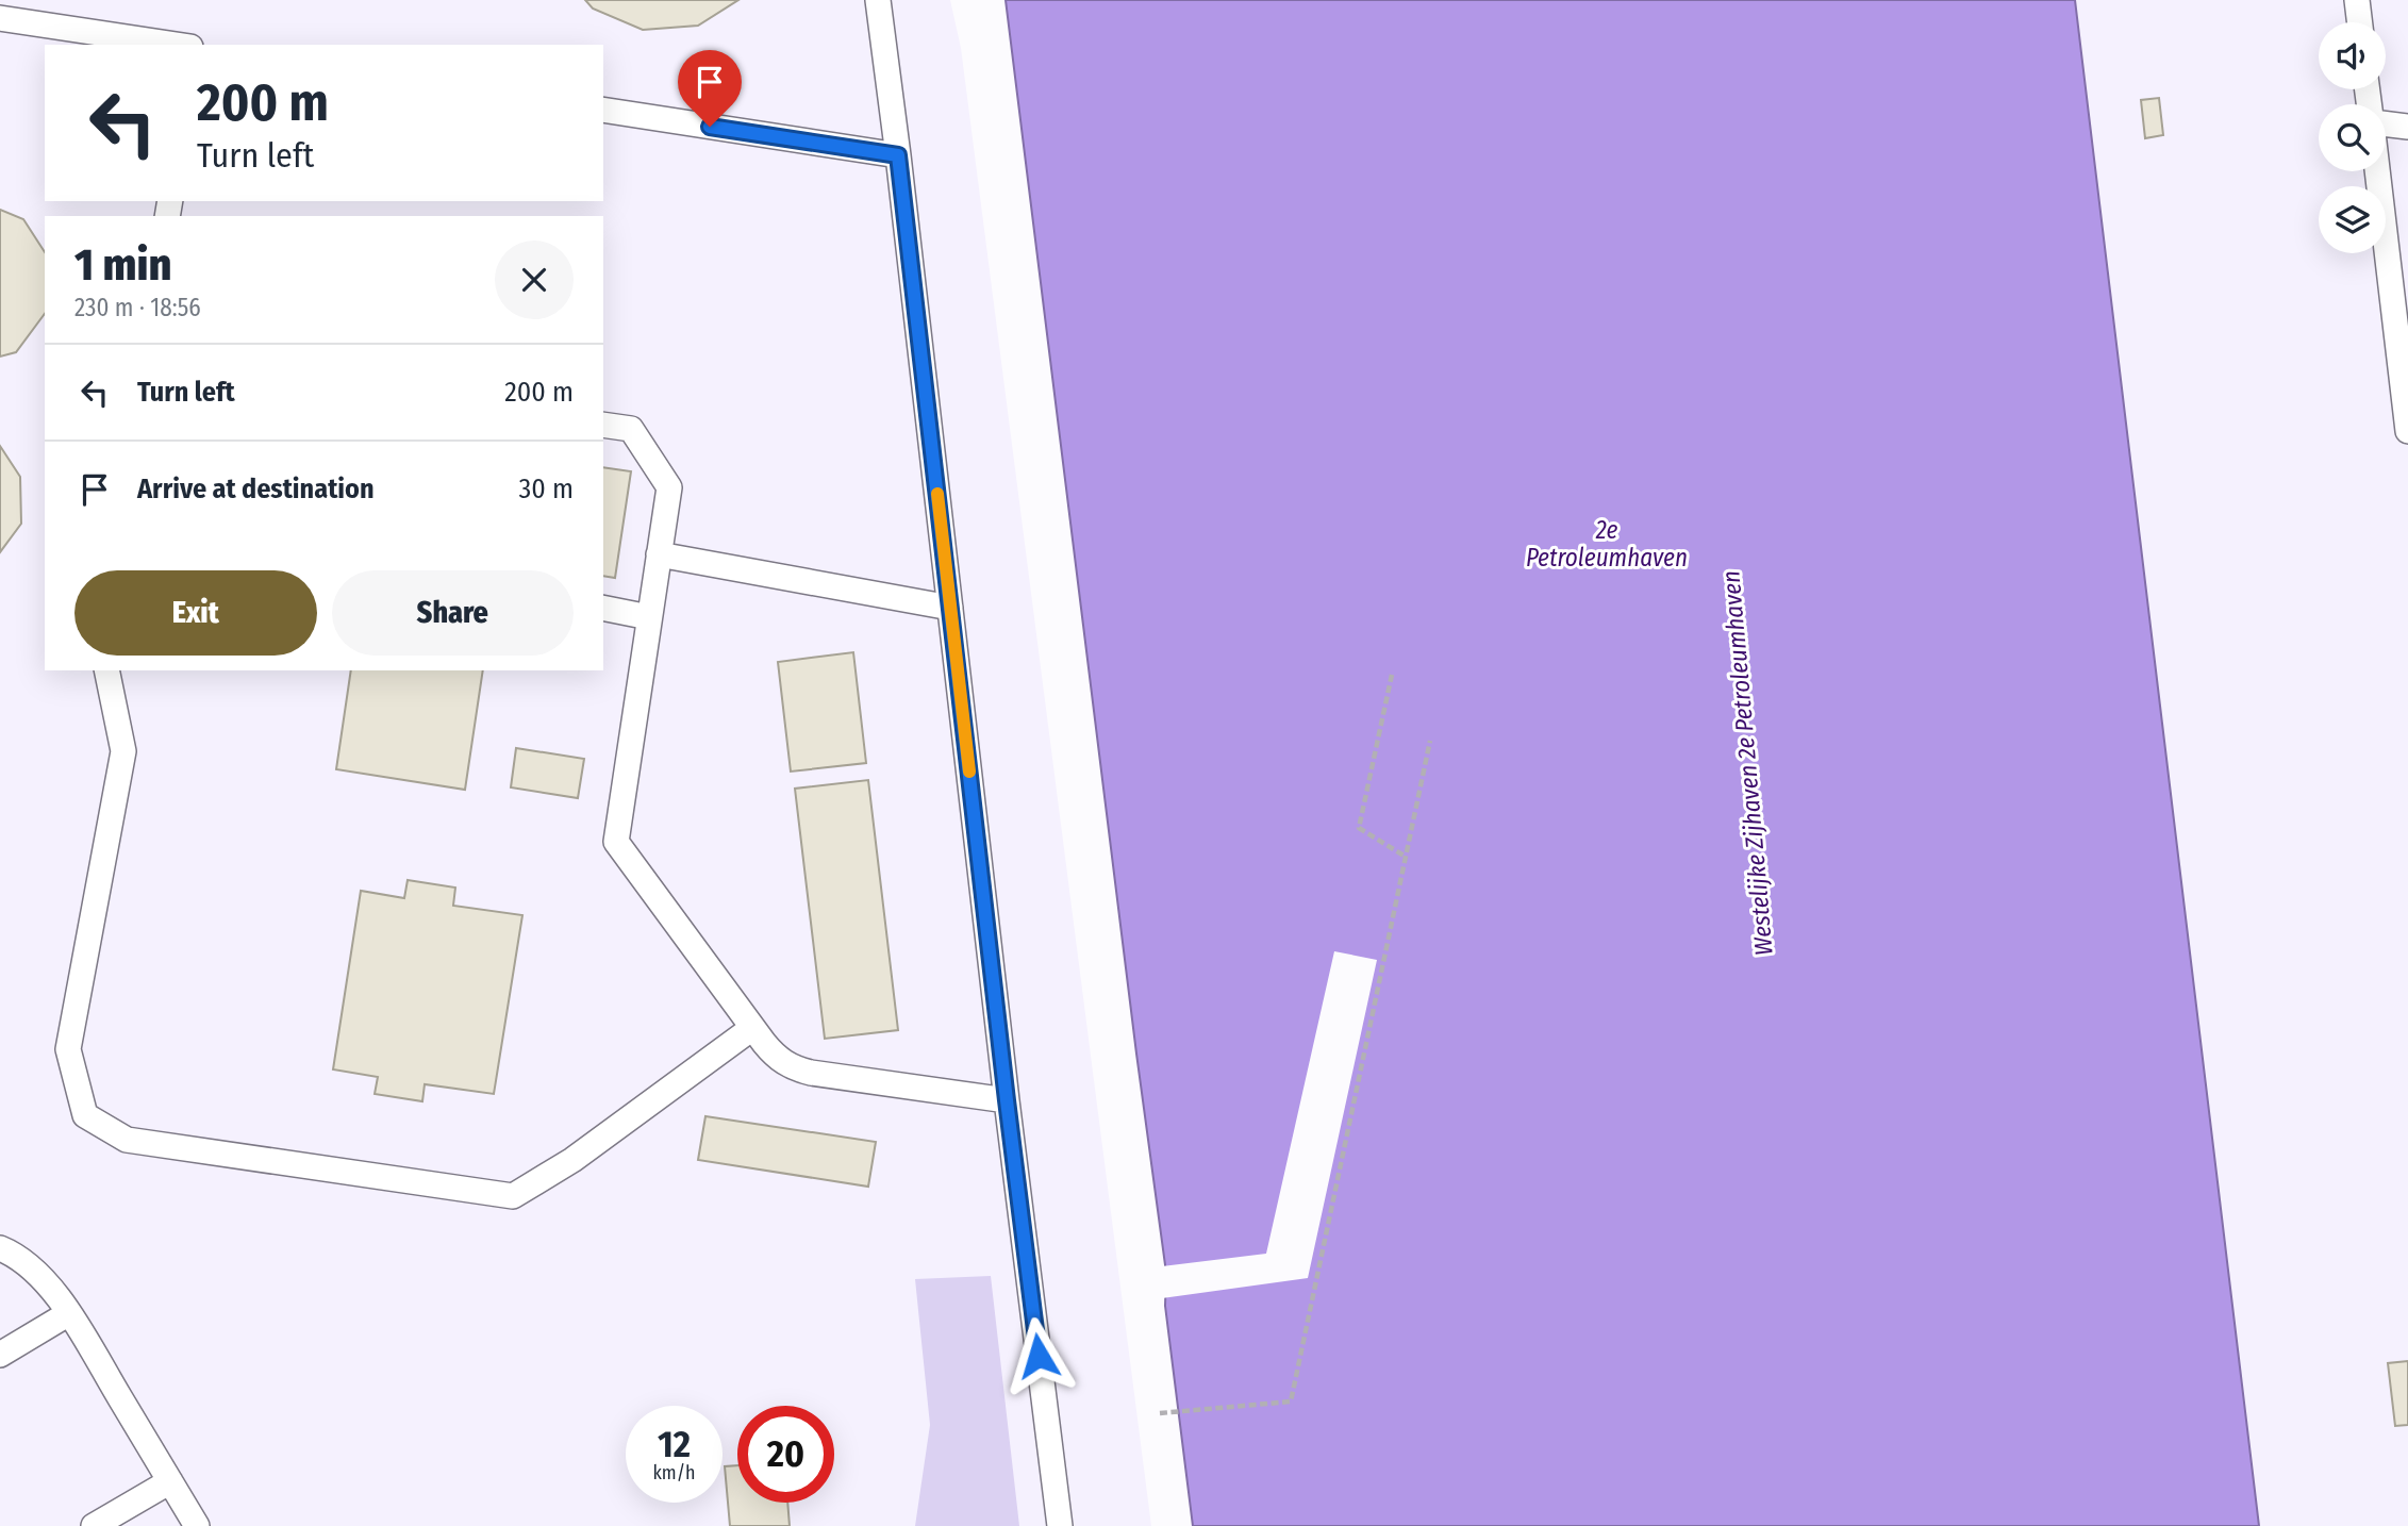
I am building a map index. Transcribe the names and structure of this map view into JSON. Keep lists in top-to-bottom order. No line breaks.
{"water":["2e Petroleumhaven","Westelijke Zijhaven 2e Petroleumhaven"],"page":{"turn":["200 m","Turn left"],"heading":["1 min","230 m · 18:56"],"list":[{"name":"Turn left","value":"200 m"},{"name":"Arrive at destination","value":"30 m"}],"buttons":["Exit","Share"],"speed":"12 km/h","limit":"20"}}
